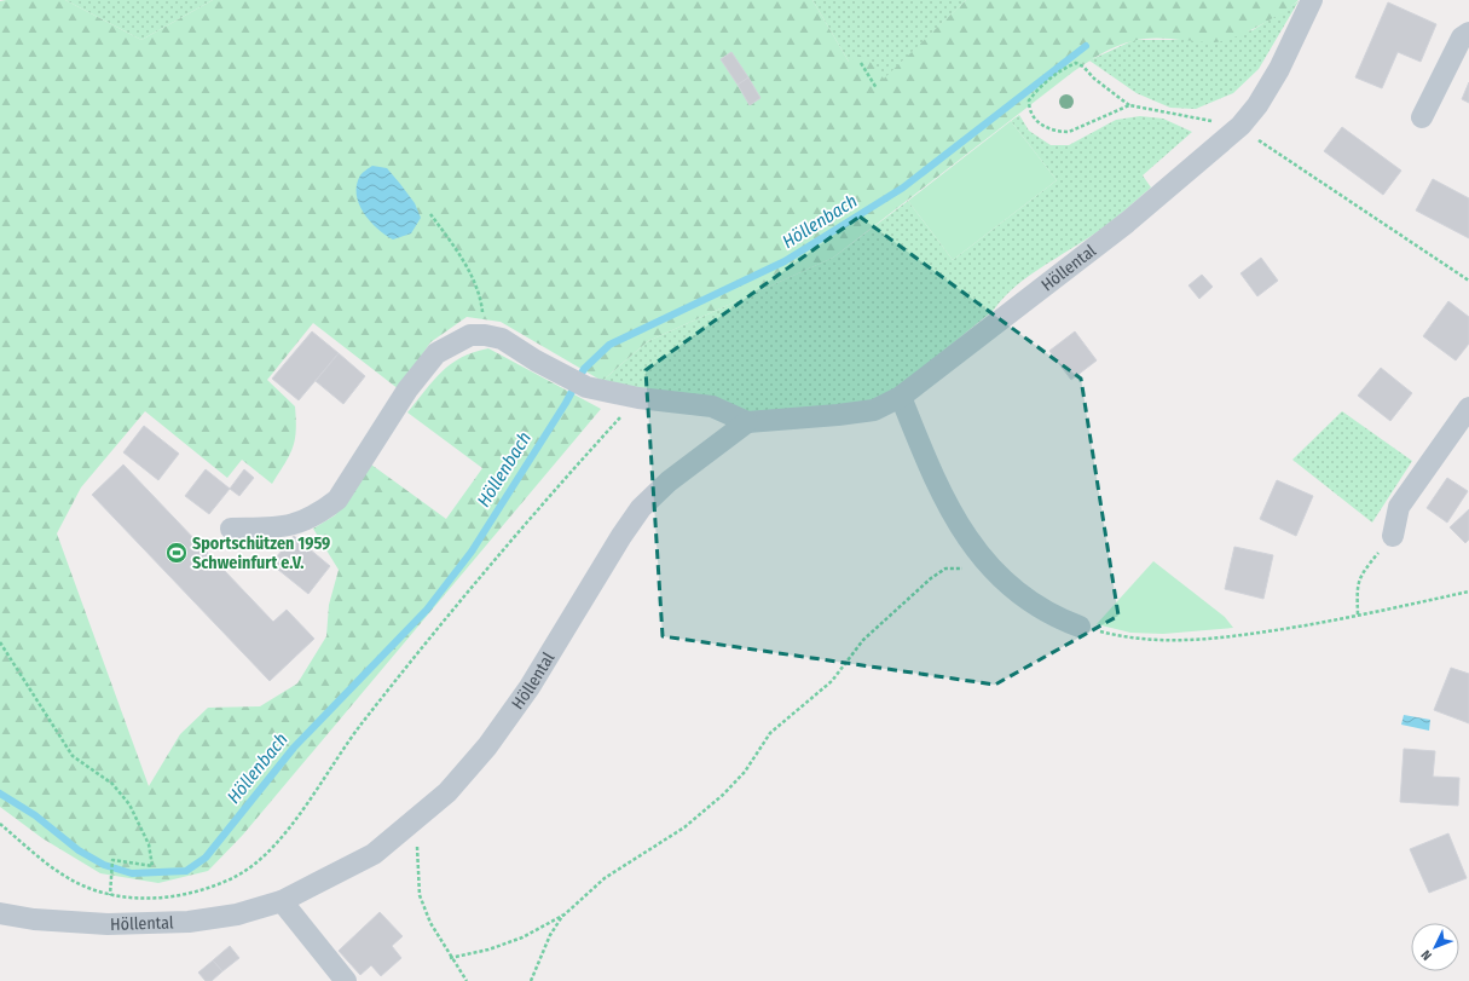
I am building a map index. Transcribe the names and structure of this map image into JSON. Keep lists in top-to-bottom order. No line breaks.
{"streets":{"street":["Höllental"]},"water":["Höllenbach"],"places":{"sports":["Sportschützen 1959 Schweinfurt e.V."]},"north":"bottom left"}
